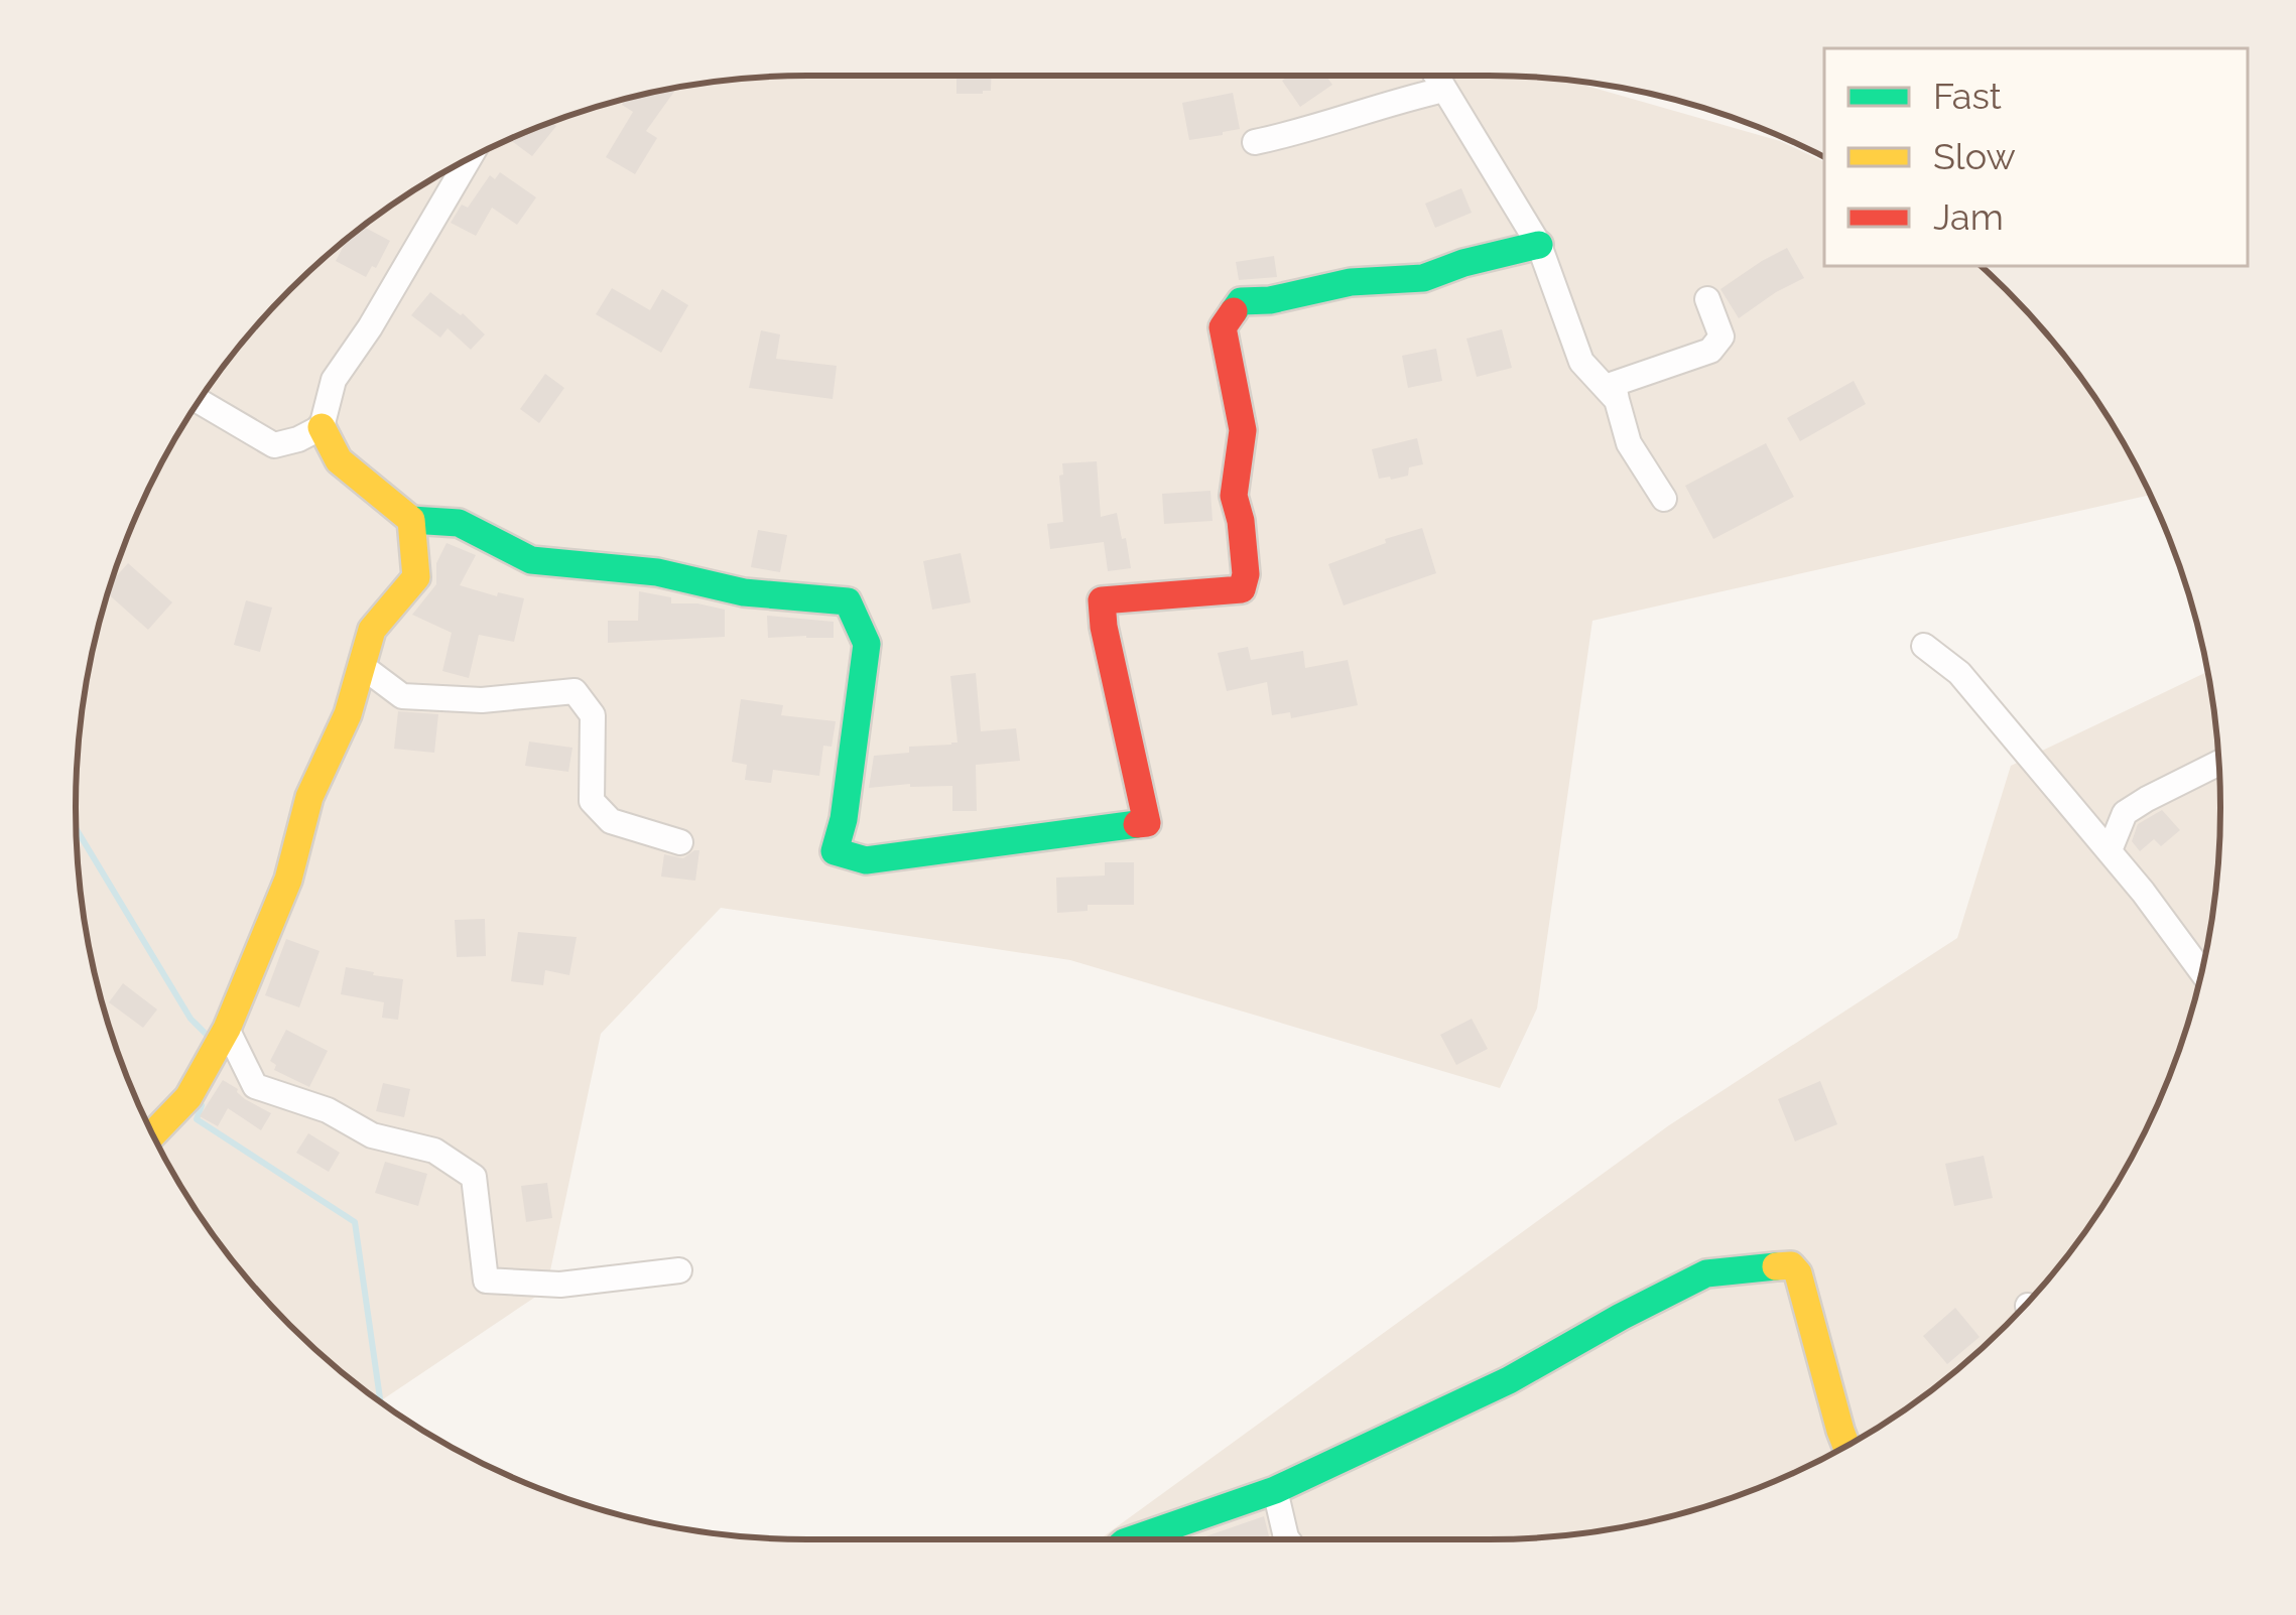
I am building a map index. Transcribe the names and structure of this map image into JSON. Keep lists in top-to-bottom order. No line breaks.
{"legend":["Fast","Slow","Jam"]}
